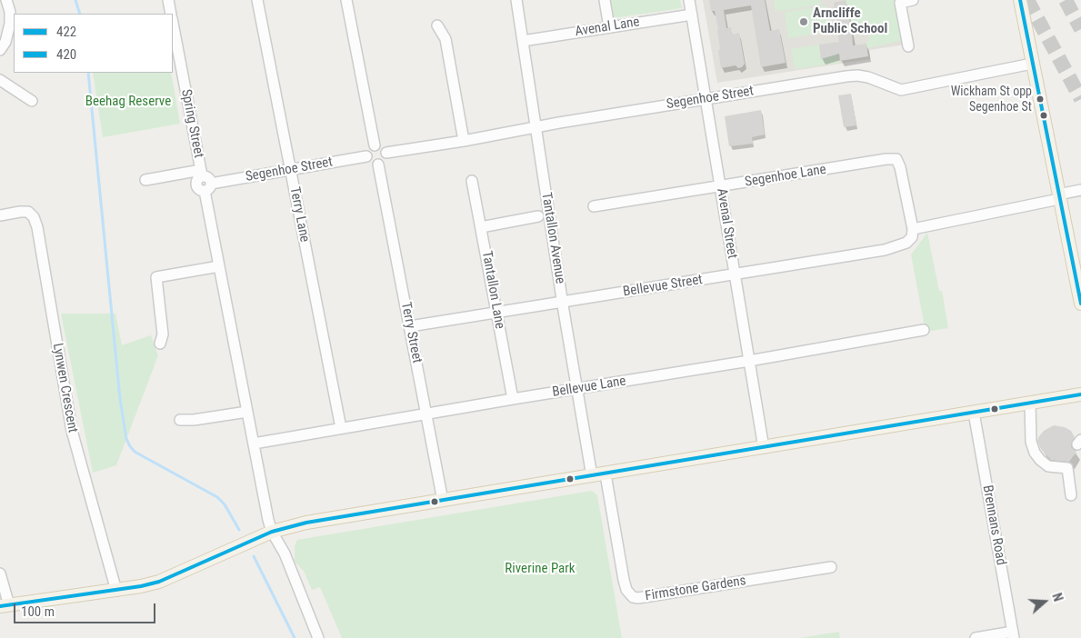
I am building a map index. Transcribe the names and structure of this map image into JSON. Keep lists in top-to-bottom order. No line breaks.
{"streets":{"street":["Avenal Lane","Segenhoe Street","Spring Street","Segenhoe Lane","Terry Lane","Avenal Street","Tantallon Avenue","Bellevue Street","Tantallon Lane","Terry Street","Bellevue Lane","Lynwen Crescent","Brennans Road","Firmstone Gardens"]},"crossings":[["Avenal Lane","Avenal Street"],["Avenal Lane","Tantallon Avenue"],["Segenhoe Street","Terry Lane"],["Segenhoe Street","Avenal Street"],["Segenhoe Street","Tantallon Avenue"],["Segenhoe Street","Terry Street"],["Segenhoe Lane","Avenal Street"],["Segenhoe Lane","Bellevue Street"],["Terry Lane","Bellevue Lane"],["Avenal Street","Bellevue Street"],["Avenal Street","Bellevue Lane"],["Tantallon Avenue","Bellevue Street"],["Tantallon Avenue","Bellevue Lane"],["Bellevue Street","Tantallon Lane"],["Bellevue Street","Terry Street"],["Tantallon Lane","Bellevue Lane"],["Terry Street","Bellevue Lane"]],"parks":["Beehag Reserve","Riverine Park"],"places":["Arncliffe Public School","Wickham St opp Segenhoe St"],"lines":["transit line 420","transit line 422"],"legend":["422","420"],"scale_bar":"100 m","north":"right"}
